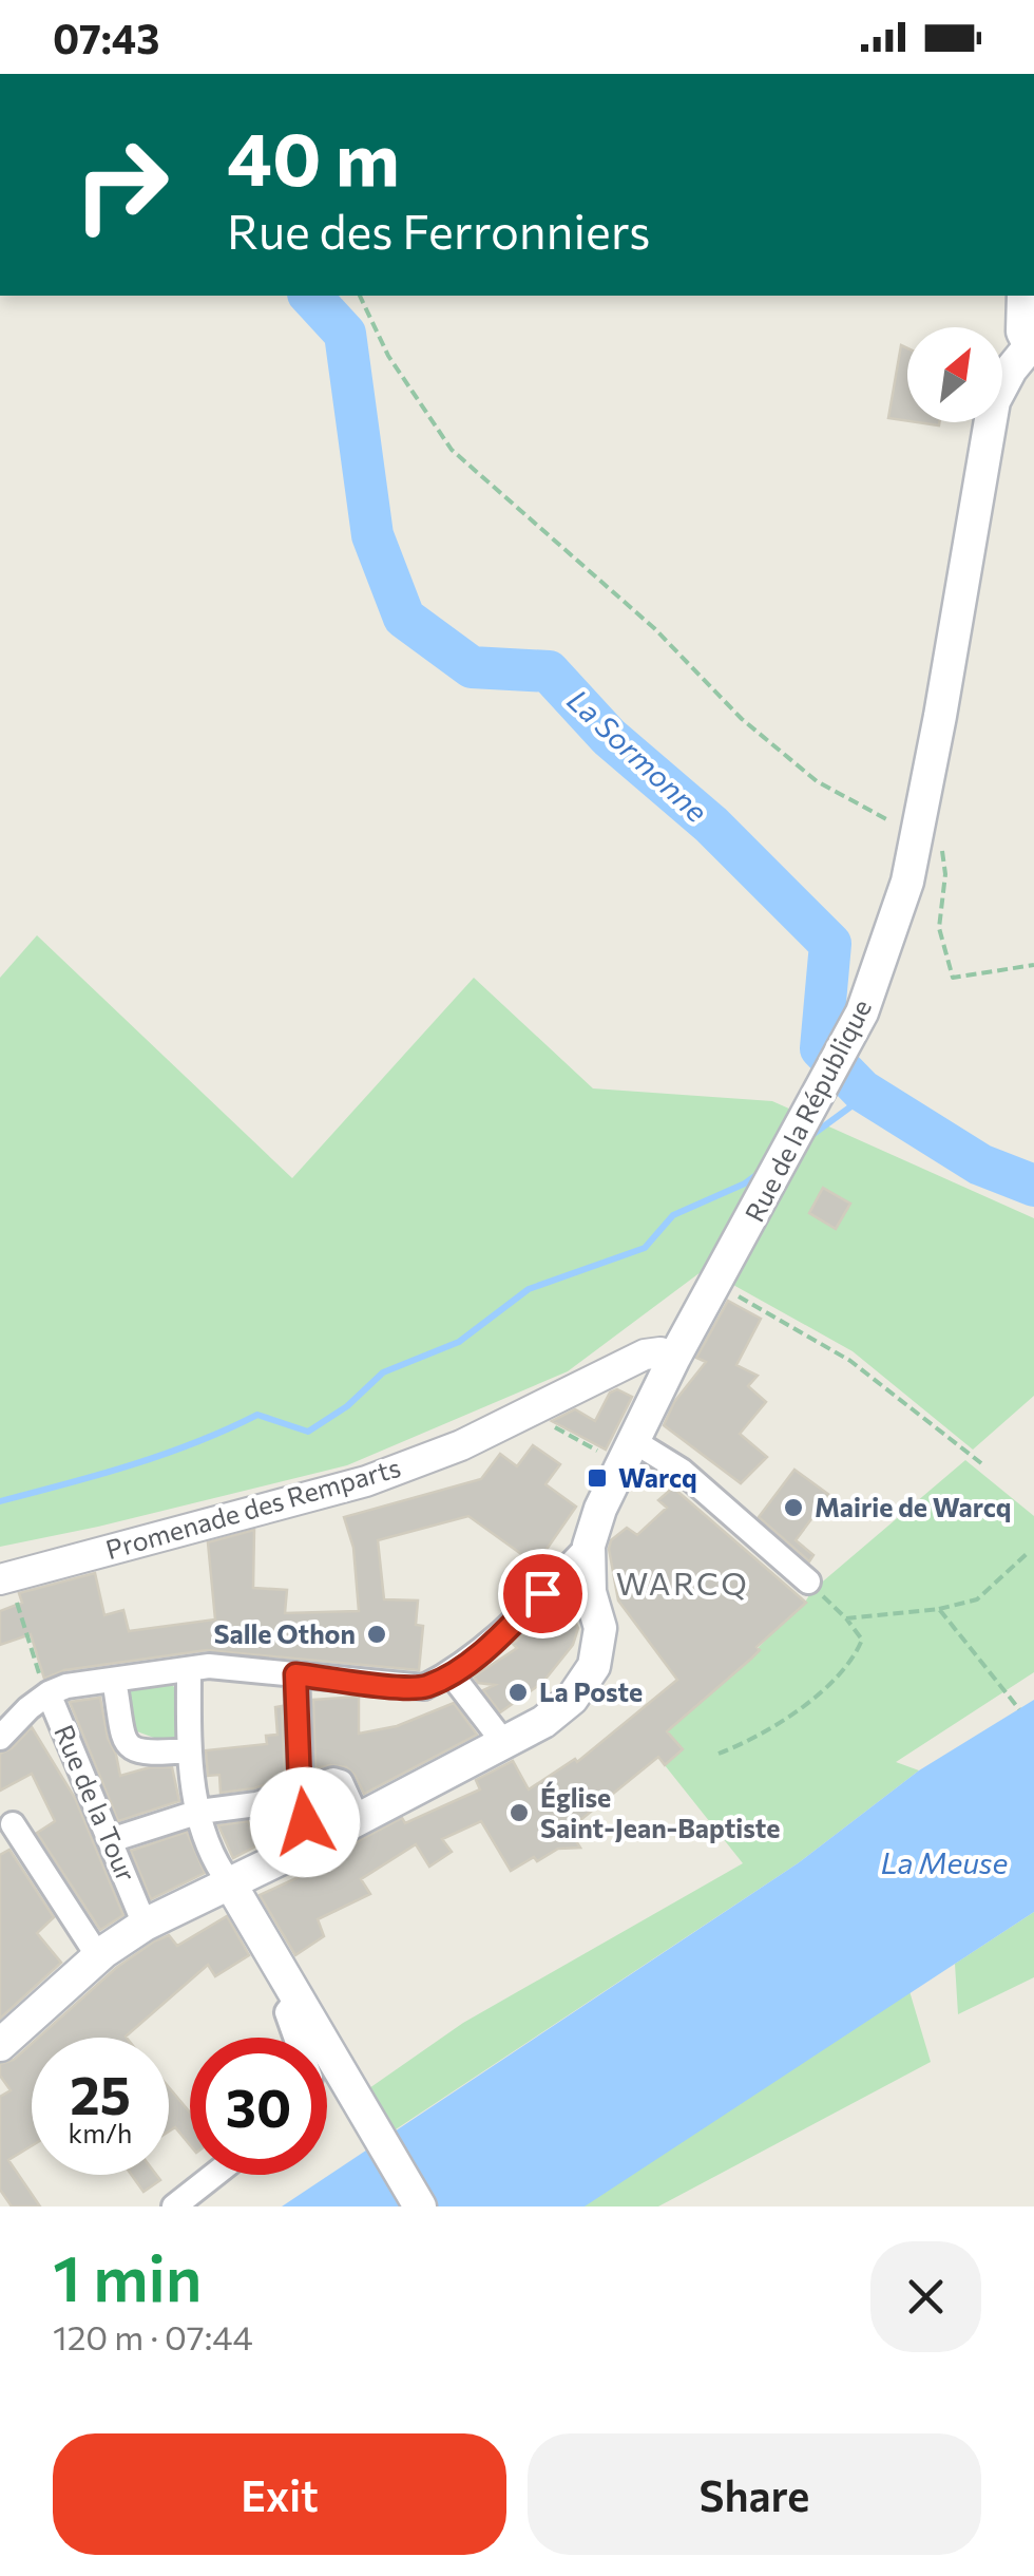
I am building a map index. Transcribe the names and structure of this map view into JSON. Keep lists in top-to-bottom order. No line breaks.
{"streets":{"main road":["Rue de la République"],"street":["Promenade des Remparts","Rue de la Tour"]},"crossings":[["Rue de la République","Promenade des Remparts"]],"districts":["WARCQ"],"water":["La Sormonne","La Meuse"],"places":{"transit":["Warcq"],"other":["Mairie de Warcq","Salle Othon","La Poste","Église Saint-Jean-Baptiste"]},"north":"top right","page":{"status":"07:43","turn":["40 m","Rue des Ferronniers"],"speed":"25 km/h","limit":"30","heading":["1 min","120 m · 07:44"],"buttons":["Exit","Share"]}}
